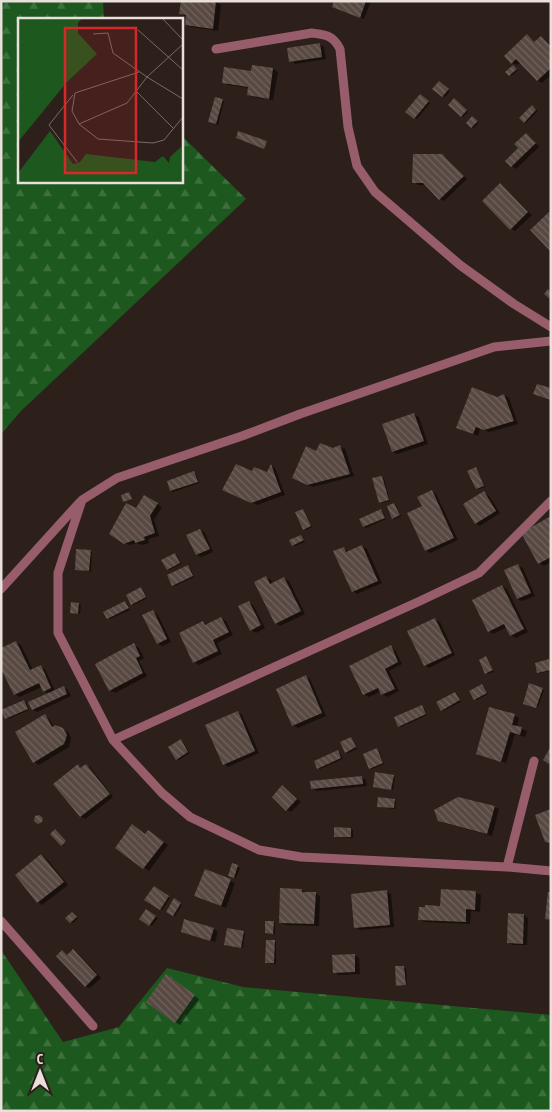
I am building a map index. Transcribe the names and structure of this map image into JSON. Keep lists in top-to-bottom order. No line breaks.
{"north":"top"}
